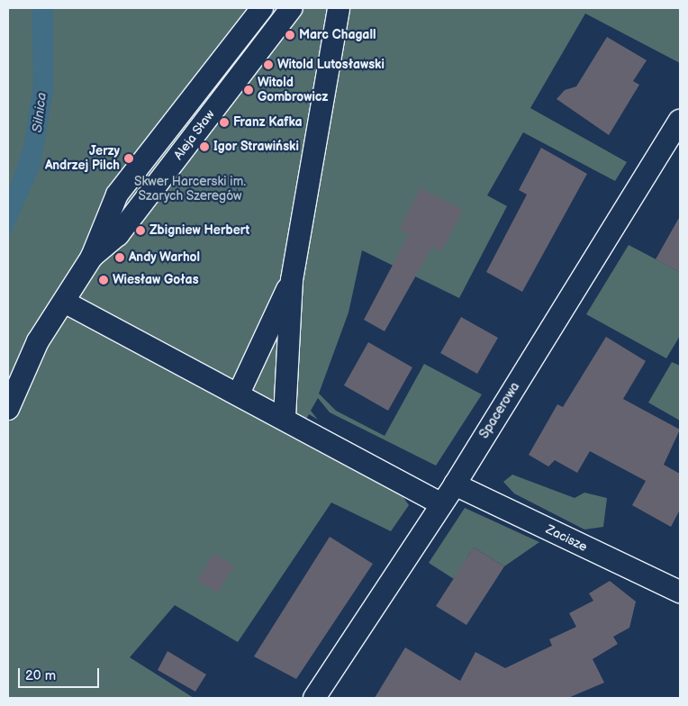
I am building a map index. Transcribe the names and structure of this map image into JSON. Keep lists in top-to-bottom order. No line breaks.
{"streets":{"street":["Aleja Sław","Spacerowa","Zacisze"]},"crossings":[["Spacerowa","Zacisze"]],"water":["Silnica"],"parks":["Skwer Harcerski im. Szarych Szeregów"],"places":["Marc Chagall","Witold Lutosławski","Witold Gombrowicz","Franz Kafka","Igor Strawiński","Jerzy Andrzej Pilch","Zbigniew Herbert","Andy Warhol","Wiesław Gołas"],"scale_bar":"20 m"}
